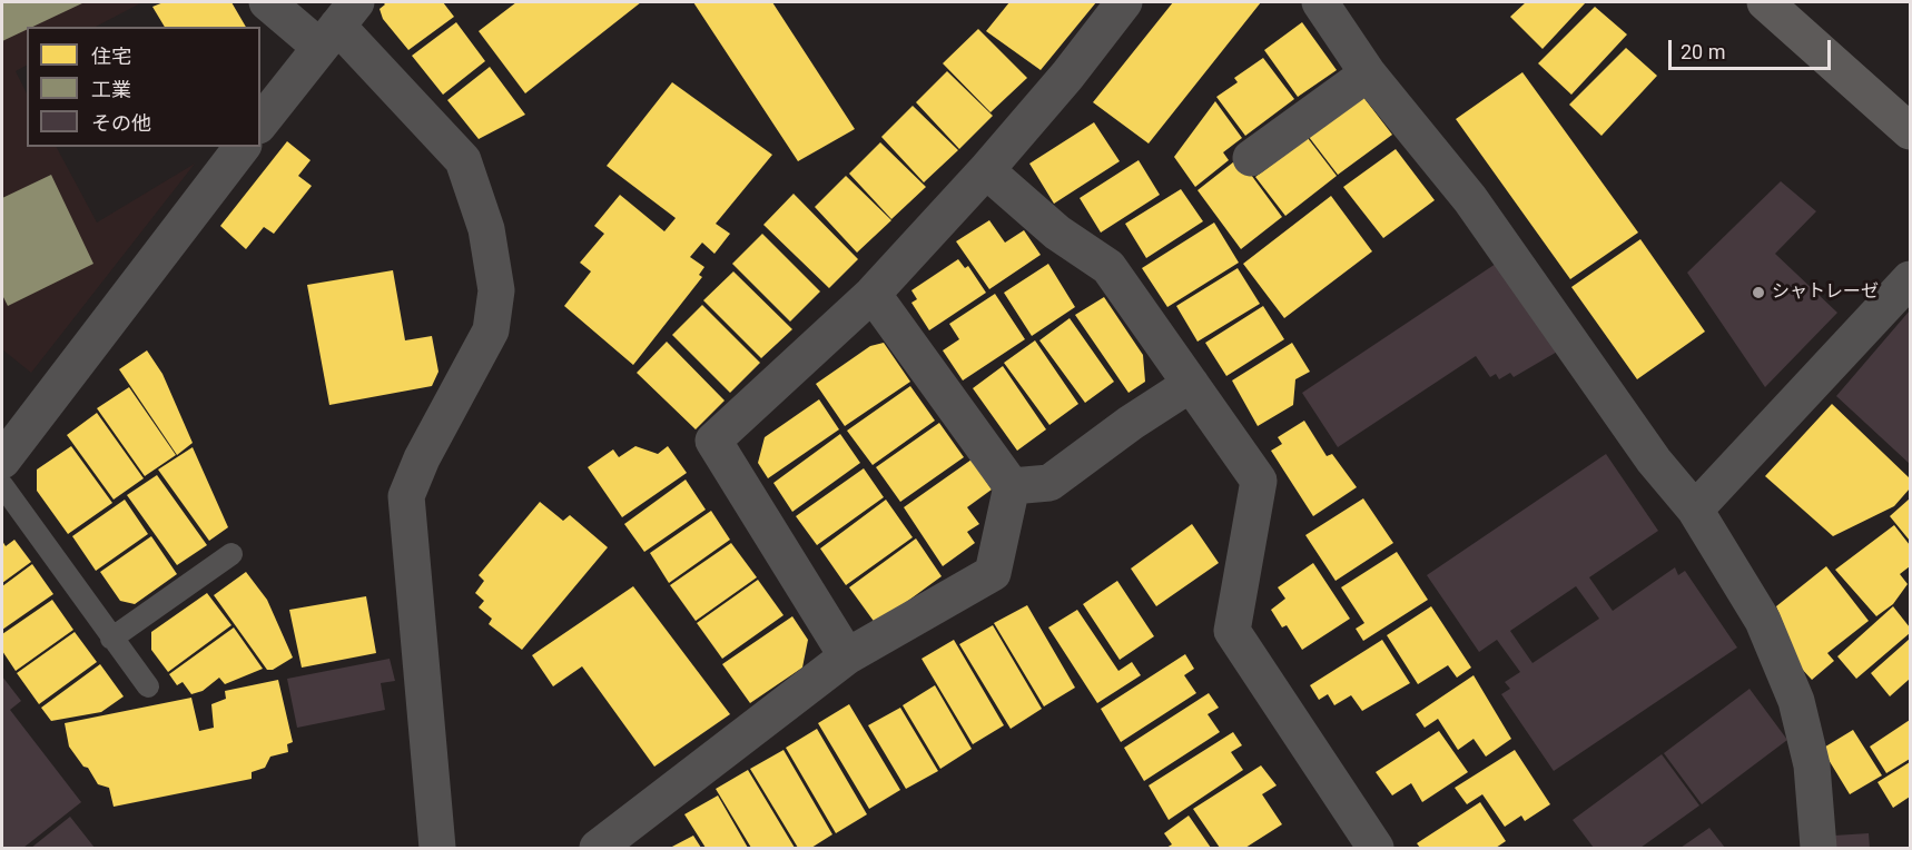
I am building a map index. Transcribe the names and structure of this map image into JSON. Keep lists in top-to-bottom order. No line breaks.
{"places":["シャトレーゼ"],"legend":["住宅","工業","その他"],"scale_bar":"20 m"}
